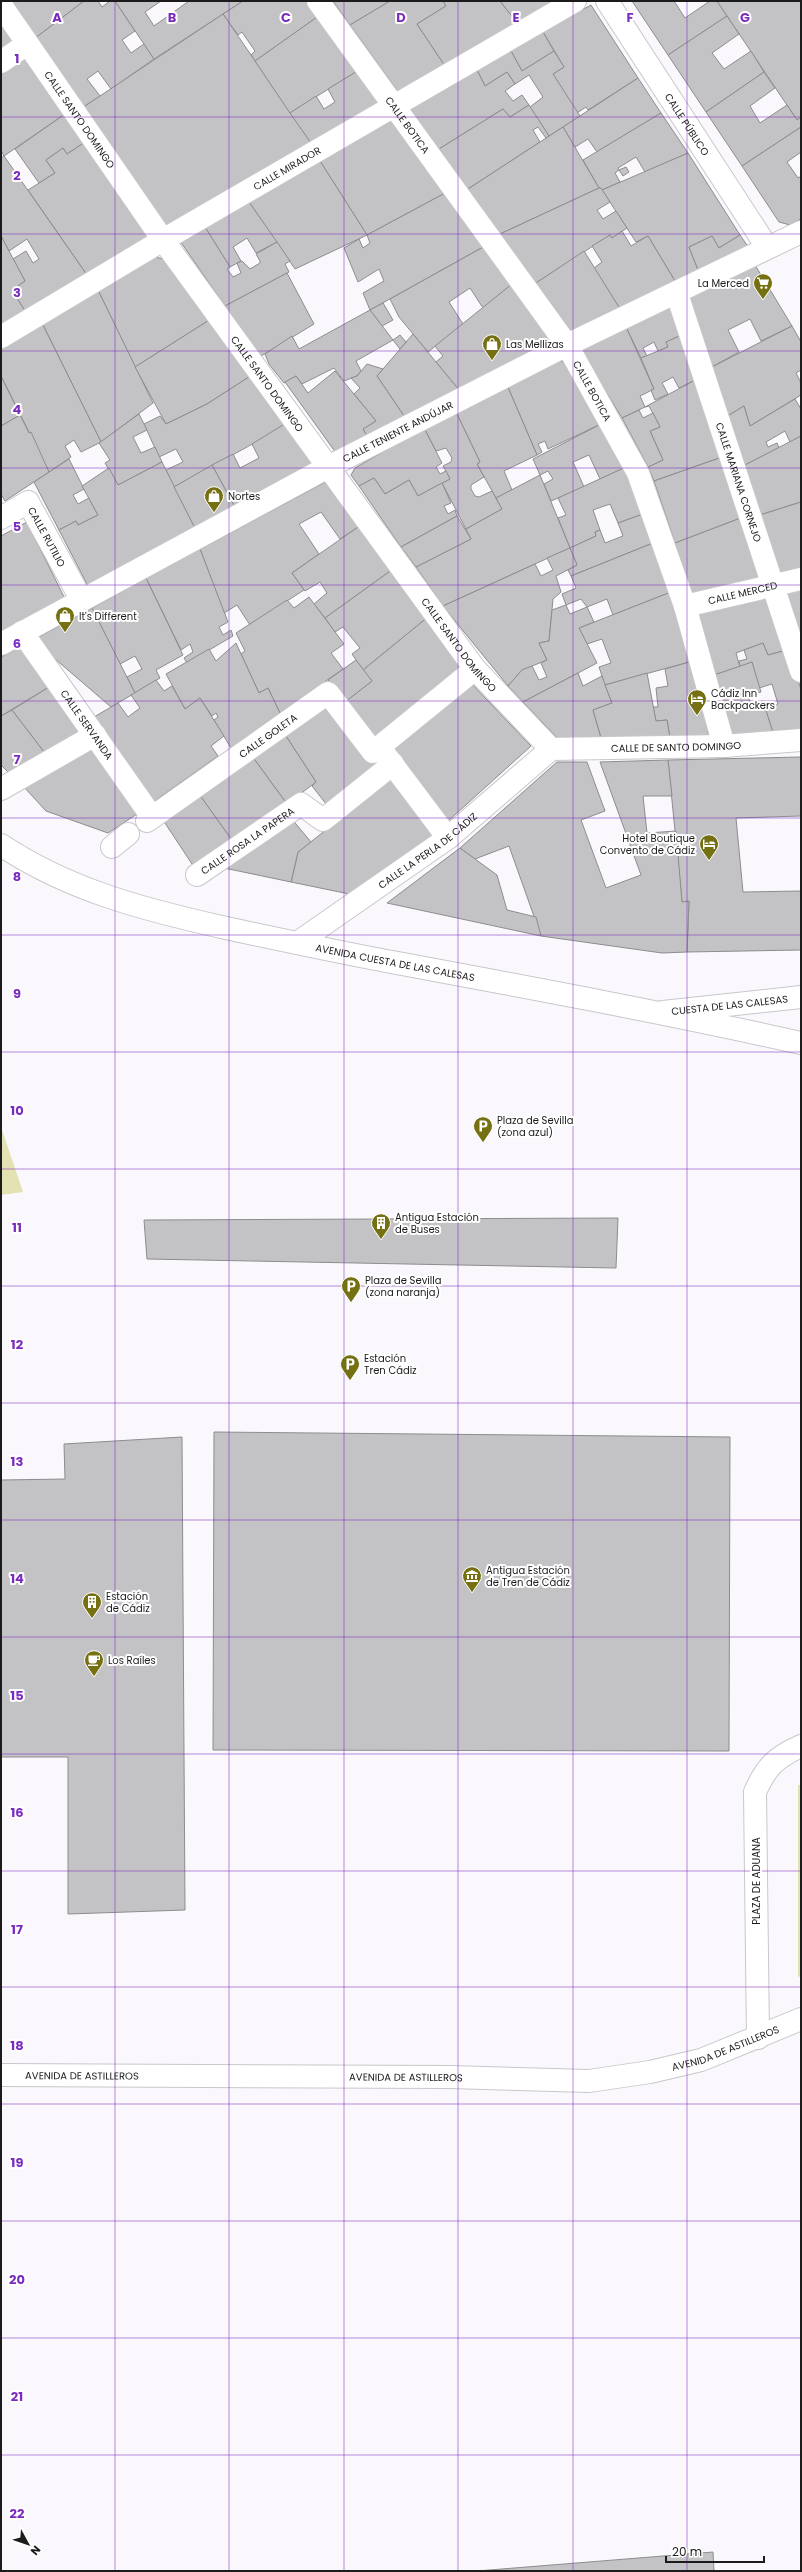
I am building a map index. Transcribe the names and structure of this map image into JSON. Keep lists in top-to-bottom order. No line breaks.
{"streets":{"street":["CALLE SANTO DOMINGO","CALLE PÚBLICO","CALLE BOTICA","CALLE MIRADOR","CALLE TENIENTE ANDÚJAR","CALLE MARIANA CORNEJO","CALLE RUTILIO","CALLE MERCED","CALLE SERVANDA","CALLE GOLETA","CALLE DE SANTO DOMINGO","CALLE ROSA LA PAPERA","CALLE LA PERLA DE CÁDIZ","AVENIDA CUESTA DE LAS CALESAS","CUESTA DE LAS CALESAS","PLAZA DE ADUANA","AVENIDA DE ASTILLEROS"]},"crossings":[["CALLE SANTO DOMINGO","CALLE MIRADOR"],["CALLE SANTO DOMINGO","CALLE TENIENTE ANDÚJAR"],["CALLE SANTO DOMINGO","CALLE DE SANTO DOMINGO"],["CALLE SANTO DOMINGO","CALLE LA PERLA DE CÁDIZ"],["CALLE PÚBLICO","CALLE TENIENTE ANDÚJAR"],["CALLE BOTICA","CALLE MIRADOR"],["CALLE BOTICA","CALLE TENIENTE ANDÚJAR"],["CALLE BOTICA","CALLE MERCED"],["CALLE BOTICA","CALLE DE SANTO DOMINGO"],["CALLE TENIENTE ANDÚJAR","CALLE MARIANA CORNEJO"],["CALLE TENIENTE ANDÚJAR","CALLE RUTILIO"],["CALLE TENIENTE ANDÚJAR","CALLE SERVANDA"],["CALLE MARIANA CORNEJO","CALLE MERCED"],["CALLE SERVANDA","CALLE GOLETA"],["CALLE DE SANTO DOMINGO","CALLE LA PERLA DE CÁDIZ"],["CALLE LA PERLA DE CÁDIZ","AVENIDA CUESTA DE LAS CALESAS"],["AVENIDA CUESTA DE LAS CALESAS","CUESTA DE LAS CALESAS"],["PLAZA DE ADUANA","AVENIDA DE ASTILLEROS"]],"places":{"supermarket":["La Merced"],"shop":["Las Mellizas","Nortes","It's Different"],"hotel":["Cádiz Inn Backpackers","Hotel Boutique Convento de Cádiz"],"parking":["Plaza de Sevilla (zona azul)","Plaza de Sevilla (zona naranja)","Estación Tren Cádiz"],"building":["Antigua Estación de Buses","Estación de Cádiz"],"museum":["Antigua Estación de Tren de Cádiz"],"cafe":["Los Raíles"]},"scale_bar":"20 m","north":"bottom right","grid":{"columns":["A","B","C","D","E","F","G"],"rows":["1","2","3","4","5","6","7","8","9","10","11","12","13","14","15","16","17","18","19","20","21","22"]}}
